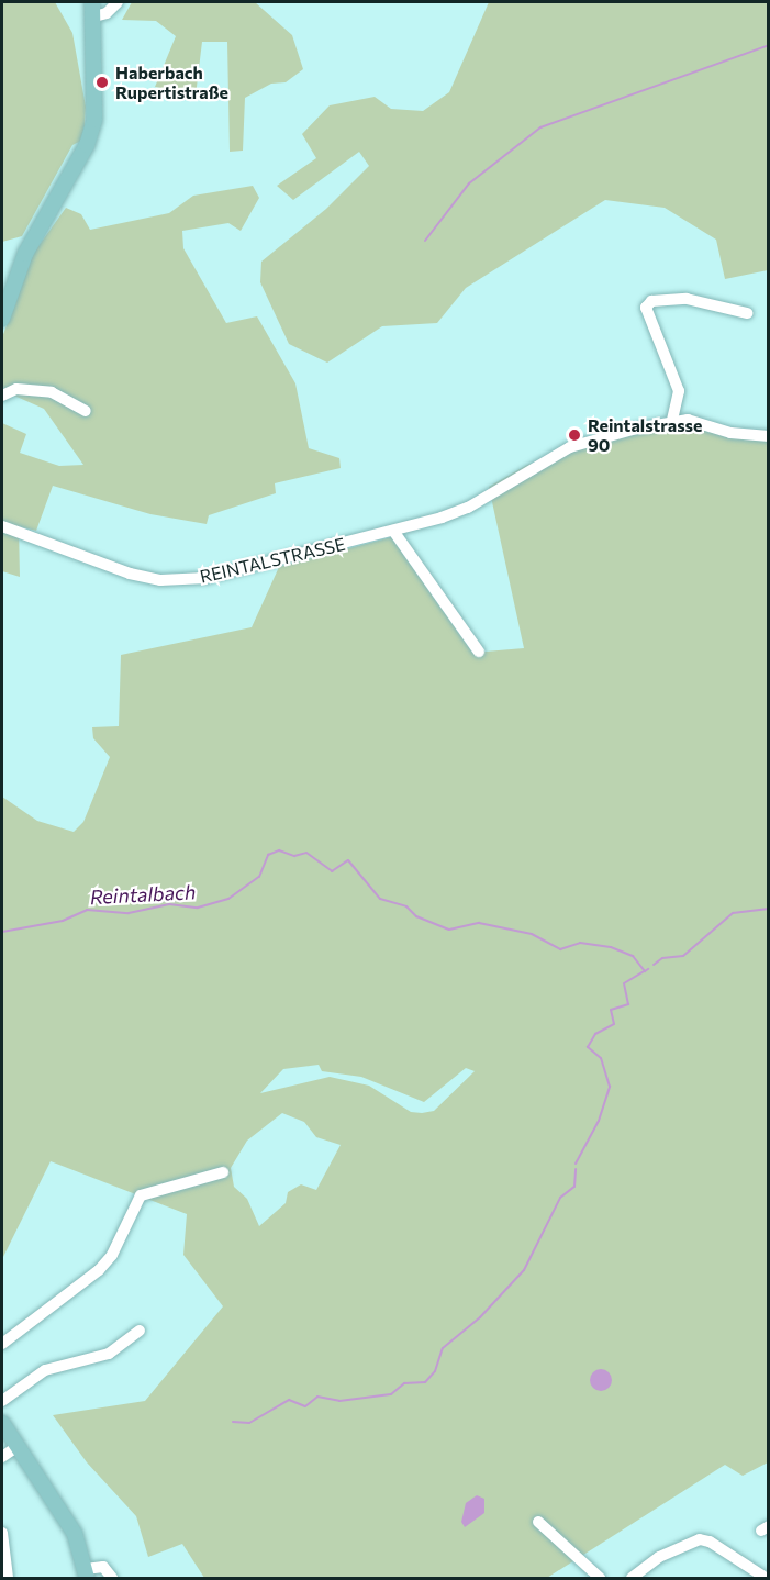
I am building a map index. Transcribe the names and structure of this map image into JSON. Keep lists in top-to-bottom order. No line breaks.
{"streets":{"street":["REINTALSTRASSE"]},"water":["Reintalbach"],"places":["Haberbach Rupertistraße","Reintalstrasse 90"]}
